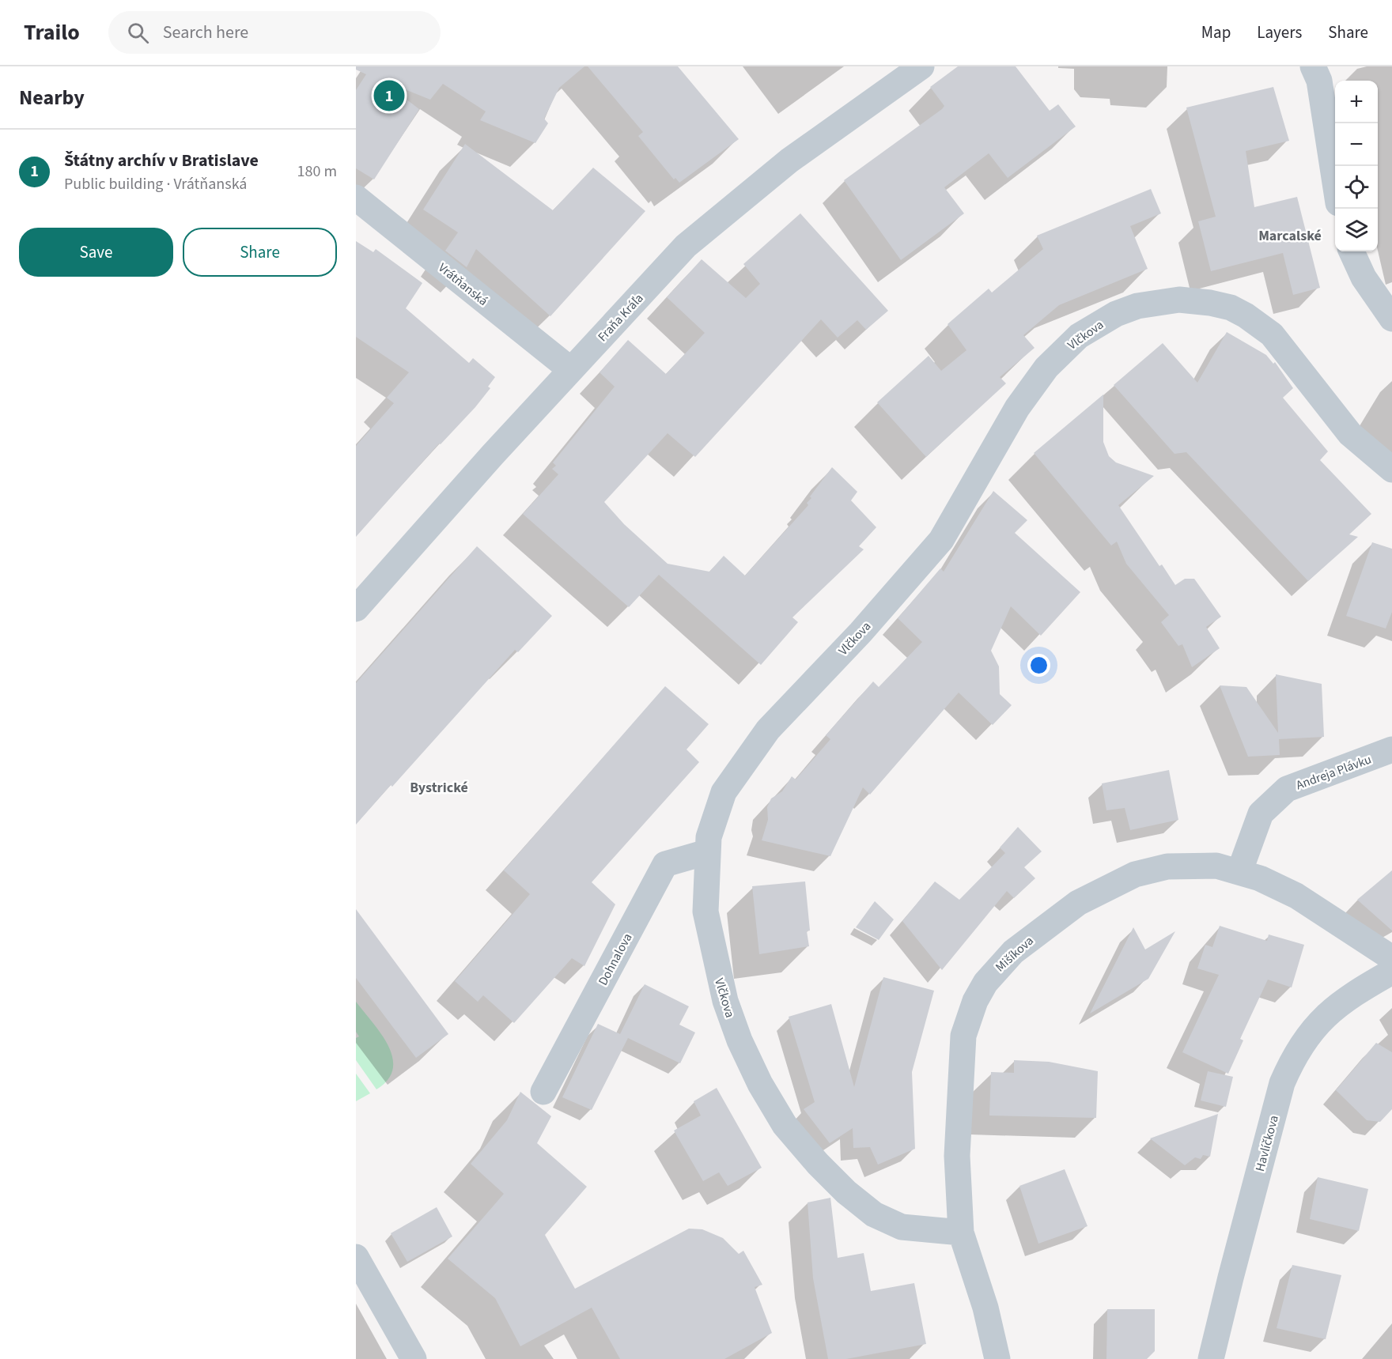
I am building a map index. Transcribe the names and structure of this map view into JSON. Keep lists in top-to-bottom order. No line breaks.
{"streets":{"street":["Vrátňanská","Fraňa Kráľa","Vlčkova","Andreja Plávku","Mišíkova","Dohnalova","Havlíčkova"]},"crossings":[["Vrátňanská","Fraňa Kráľa"],["Vlčkova","Mišíkova"],["Vlčkova","Dohnalova"],["Andreja Plávku","Mišíkova"]],"districts":["Marcalské","Bystrické"],"page":{"header":"Trailo","search":"Search here","nav":["Map","Layers","Share"],"heading":"Nearby","pins":"1","map_buttons":["+","−"],"list":[{"mark":"1","name":"Štátny archív v Bratislave","note":"Public building · Vrátňanská","value":"180 m"}],"buttons":["Save","Share"]}}
